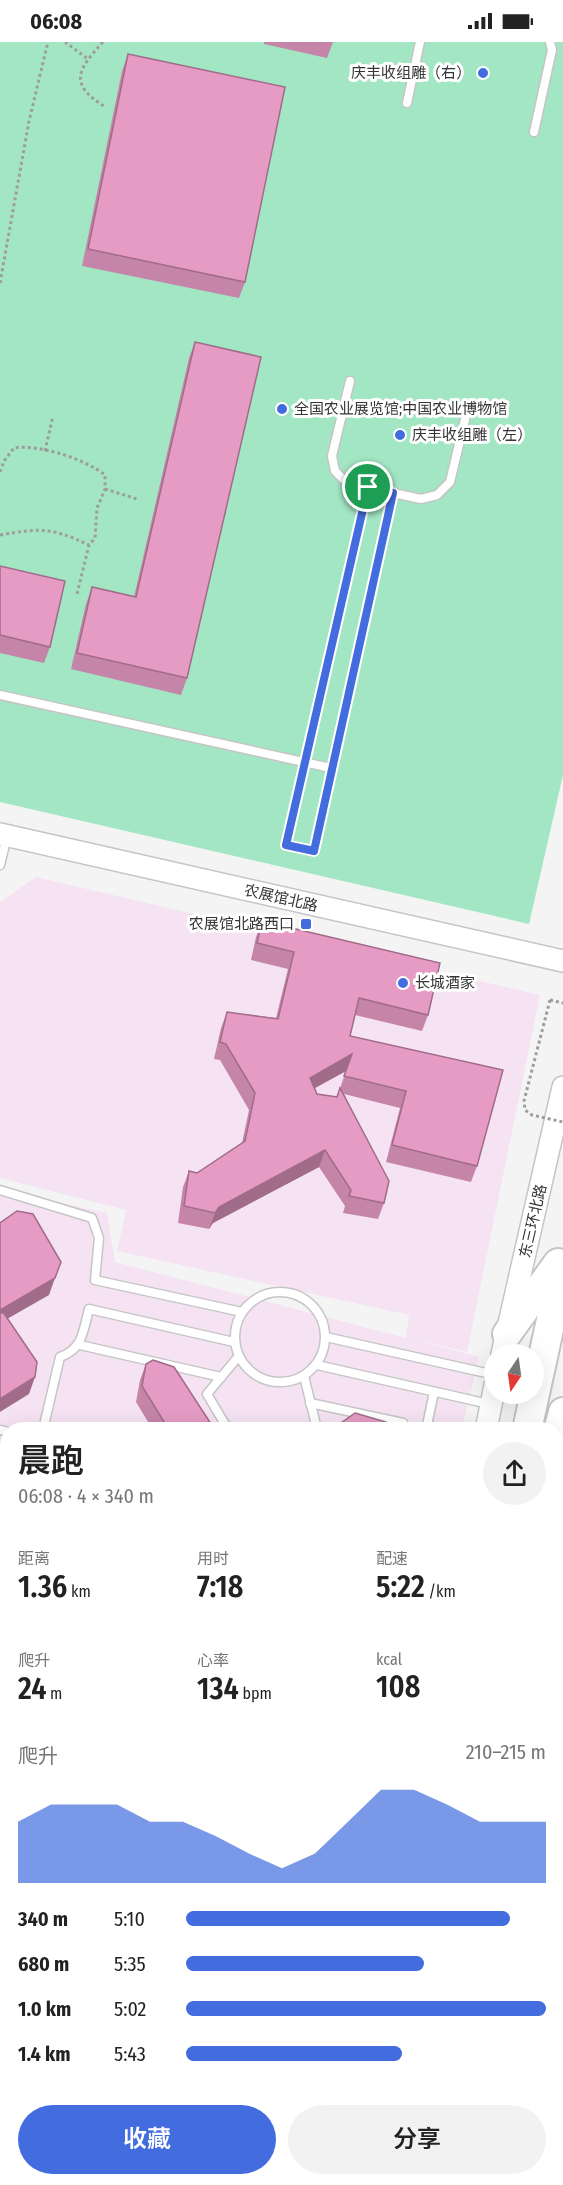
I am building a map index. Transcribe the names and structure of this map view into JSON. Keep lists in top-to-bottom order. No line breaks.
{"streets":{"street":["农展馆北路","东三环北路"]},"places":{"other":["庆丰收组雕（右）","全国农业展览馆;中国农业博物馆","庆丰收组雕（左）","长城酒家"],"transit":["农展馆北路西口"]},"north":"bottom","page":{"status":"06:08","heading":["晨跑","06:08 · 4 × 340 m"],"stats":[["距离","1.36 km"],["用时","7:18"],["配速","5:22 /km"],["爬升","24 m"],["心率","134 bpm"],["kcal","108"]],"chart":["爬升","210–215 m"],"list":[{"name":"340 m","note":"5:10"},{"name":"680 m","note":"5:35"},{"name":"1.0 km","note":"5:02"},{"name":"1.4 km","note":"5:43"}],"buttons":["收藏","分享"]}}
